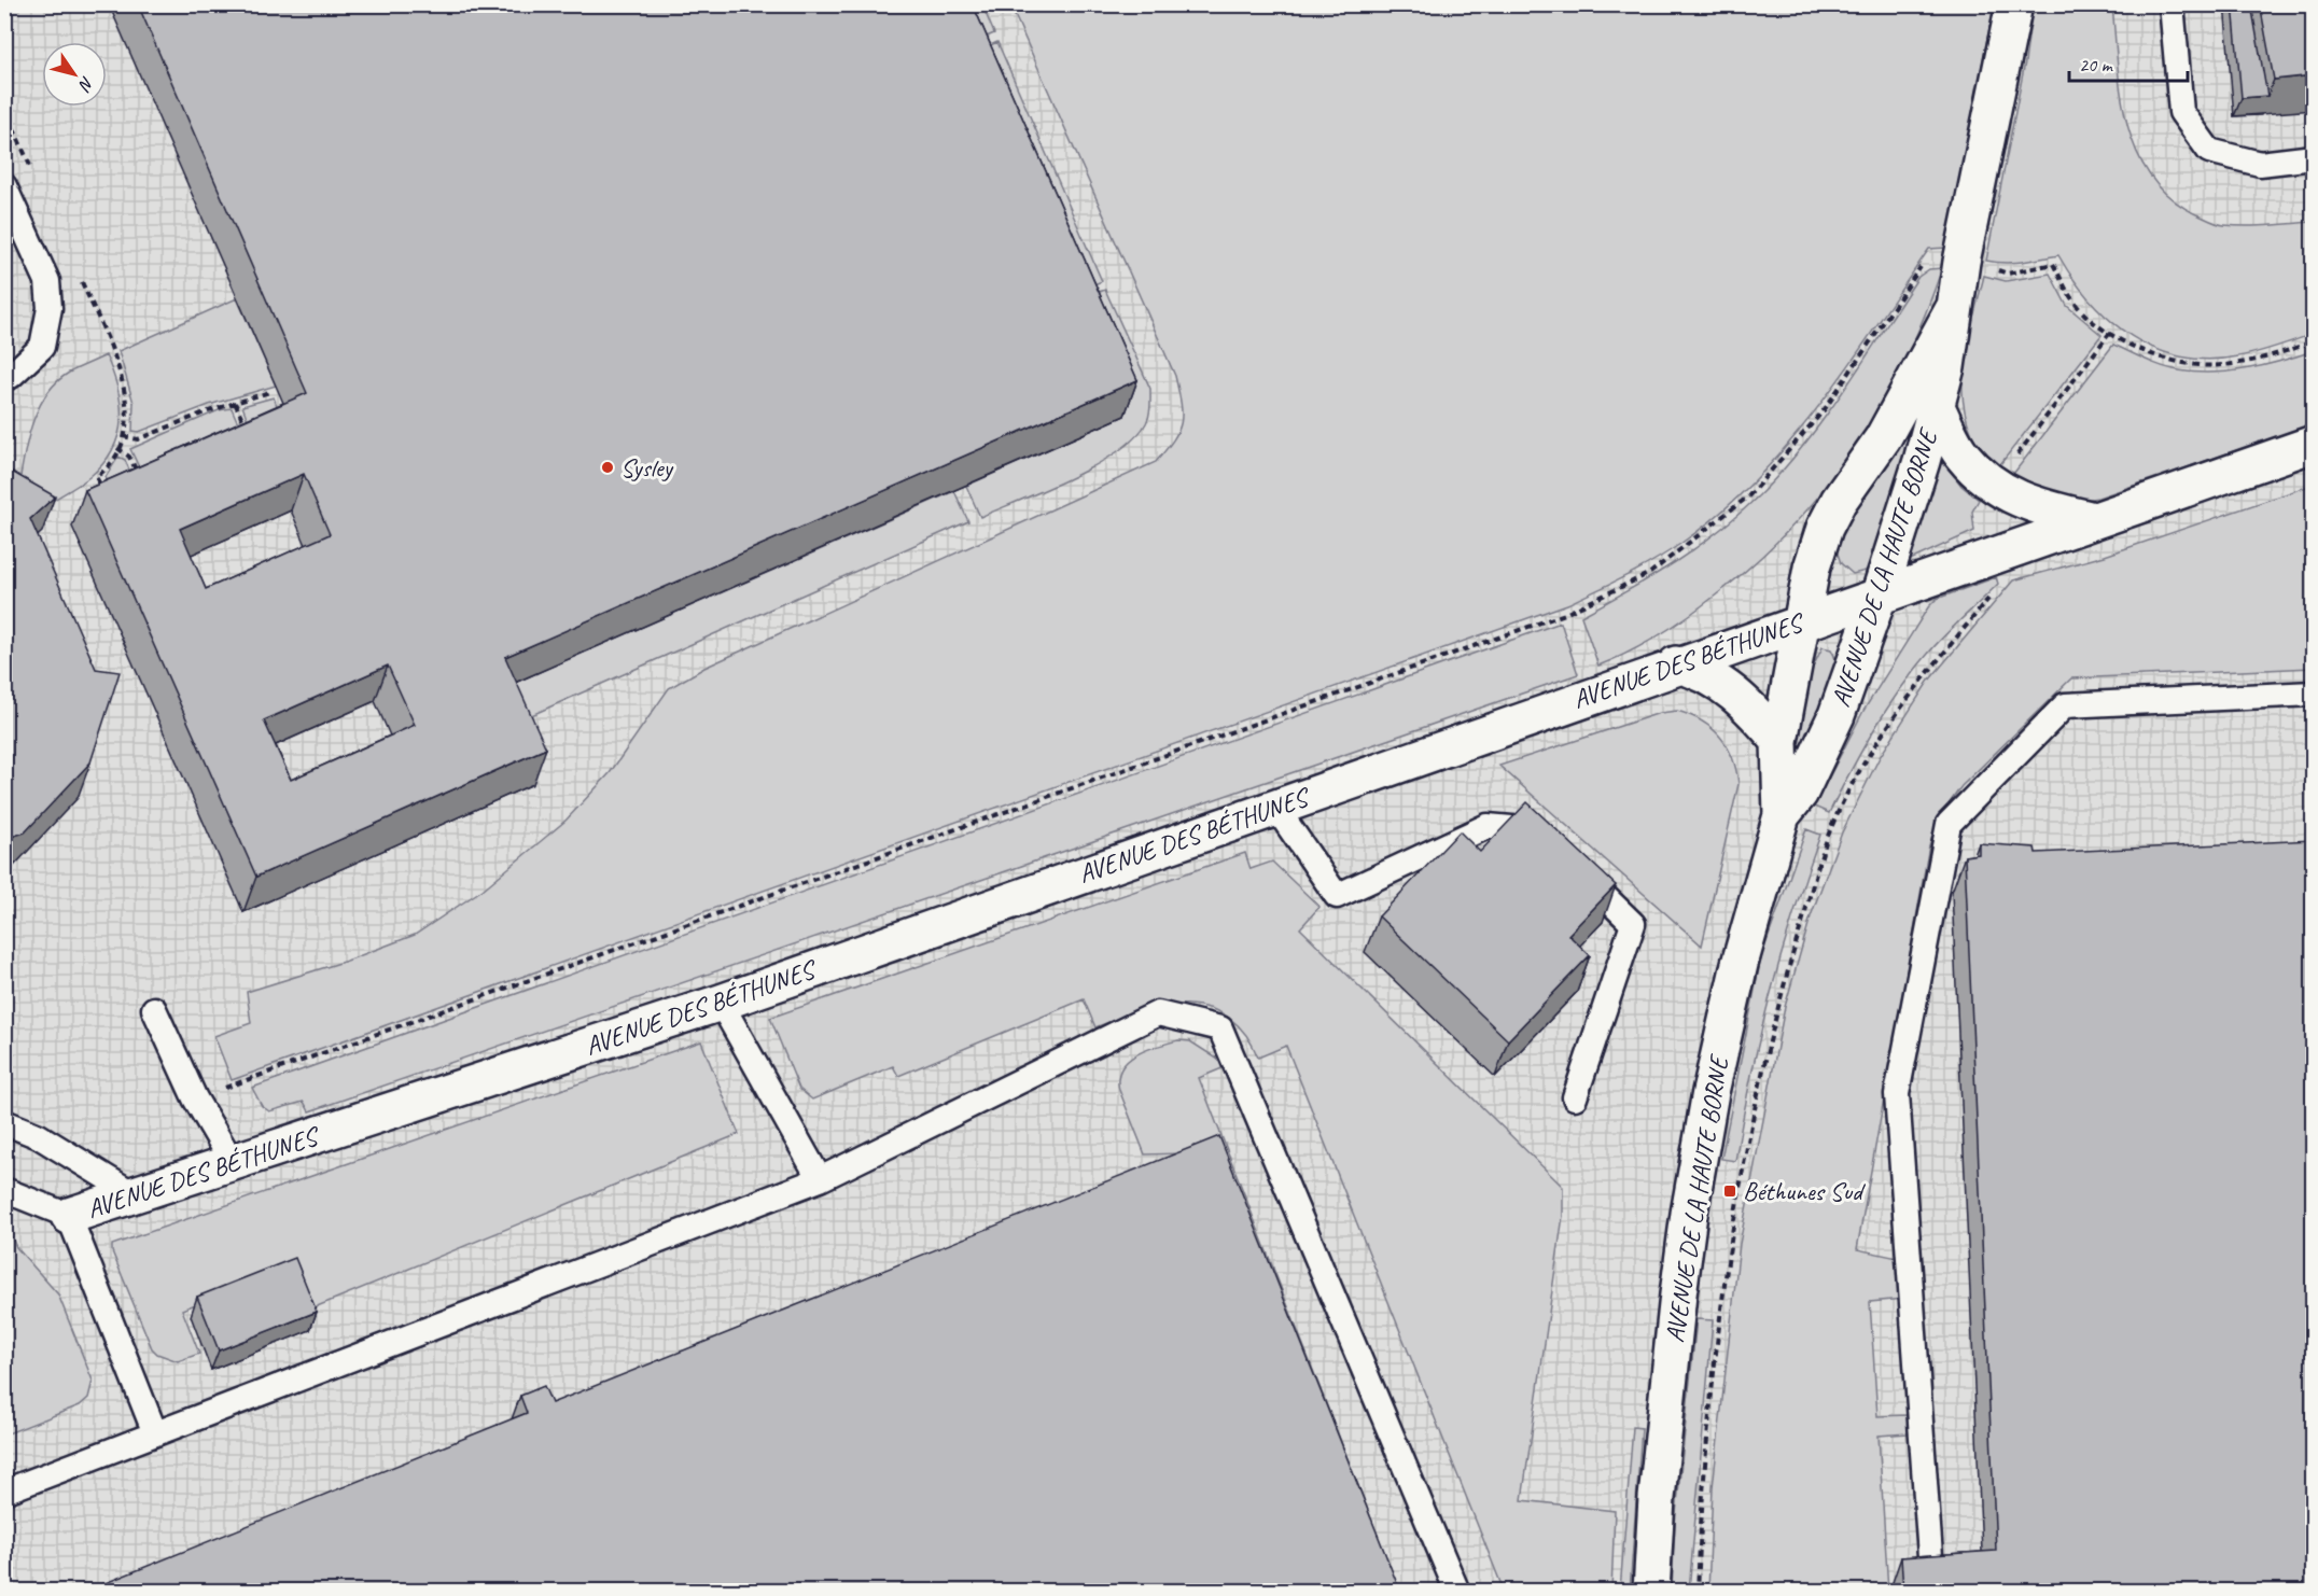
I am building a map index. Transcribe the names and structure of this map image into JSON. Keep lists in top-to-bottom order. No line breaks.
{"streets":{"street":["AVENUE DE LA HAUTE BORNE","AVENUE DES BÉTHUNES"]},"crossings":[["AVENUE DE LA HAUTE BORNE","AVENUE DES BÉTHUNES"]],"places":{"other":["Sysley"],"transit":["Béthunes Sud"]},"scale_bar":"20 m","north":"bottom right"}
